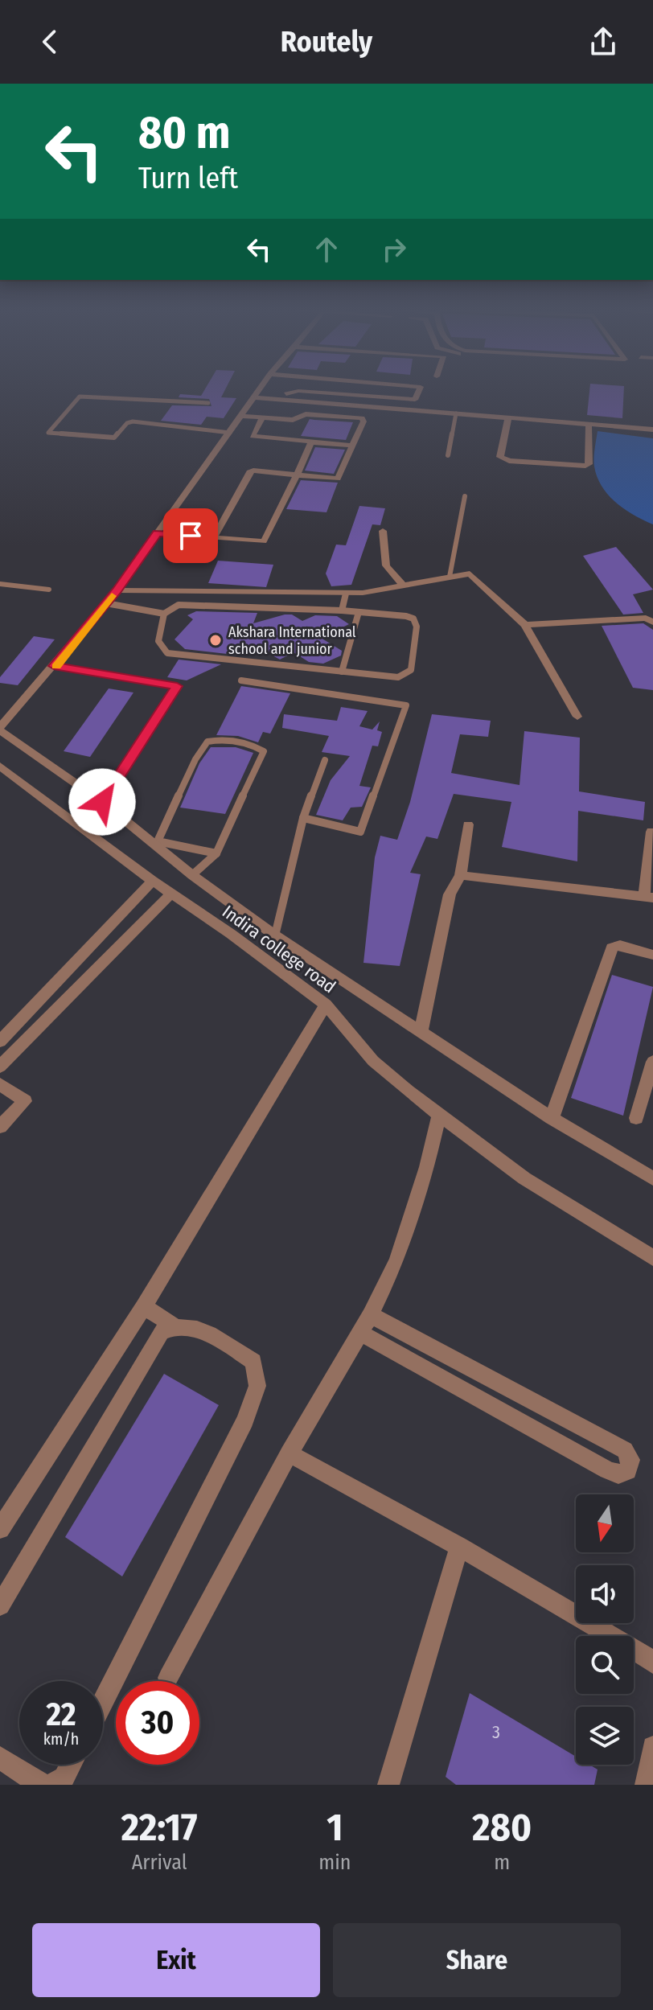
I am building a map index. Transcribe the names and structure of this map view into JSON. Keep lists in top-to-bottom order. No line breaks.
{"streets":{"street":["Indira college road"]},"places":["Akshara International school and junior"],"house_numbers":["3"],"north":"bottom","page":{"header":"Routely","turn":["80 m","Turn left"],"speed":"22 km/h","limit":"30","eta":["22:17","Arrival","1","min","280","m"],"buttons":["Exit","Share"]}}
